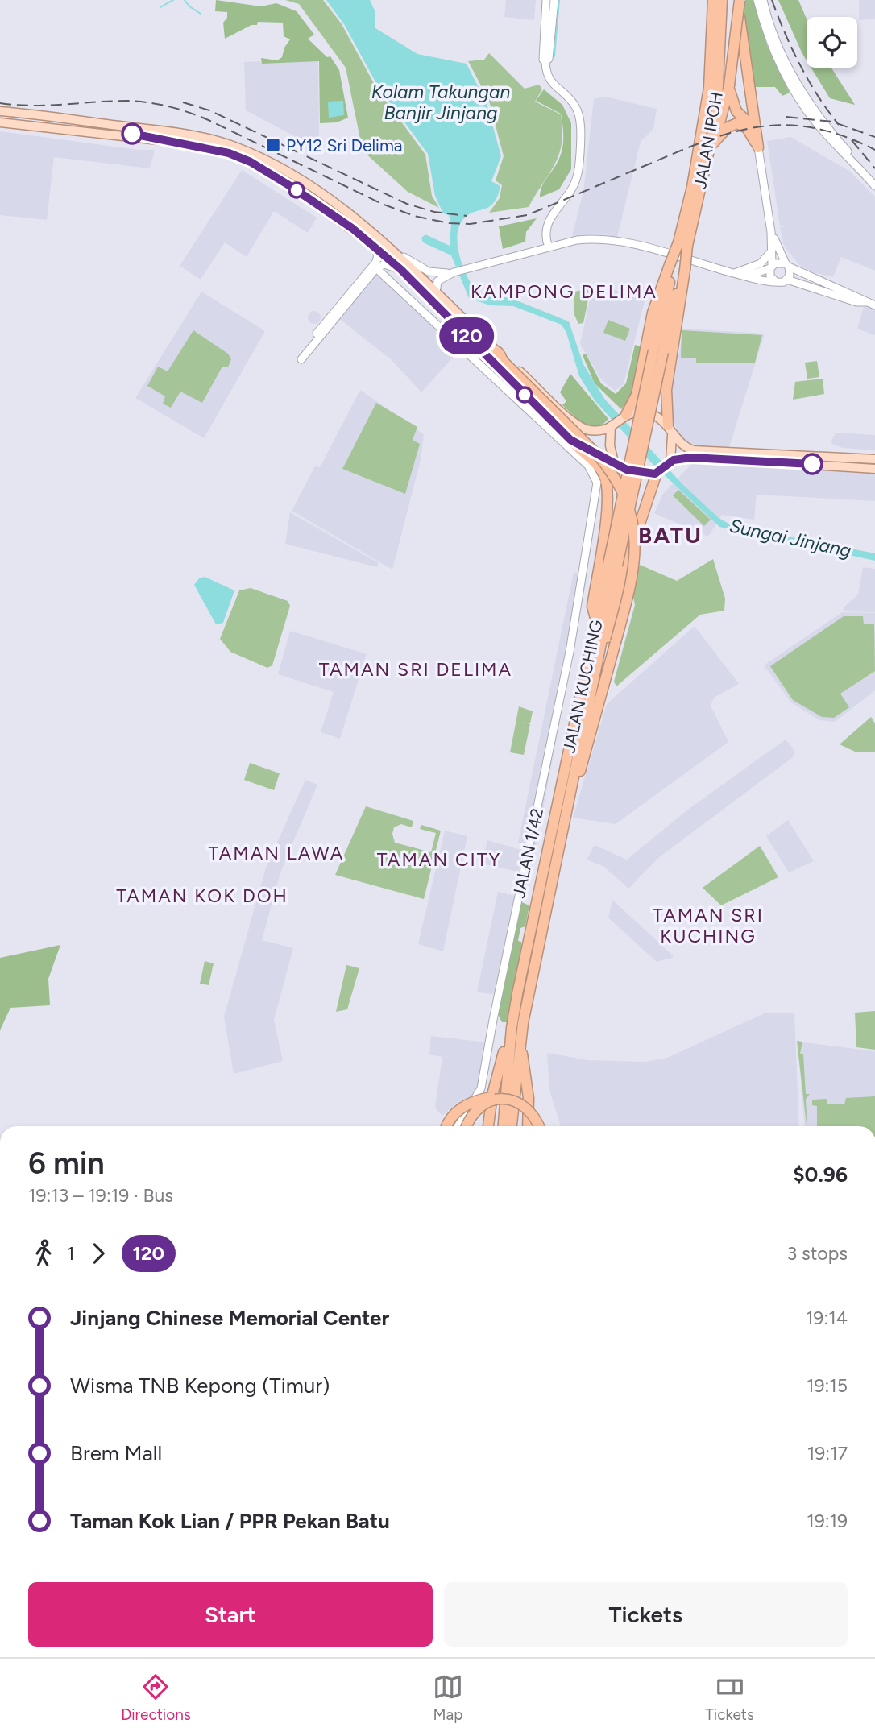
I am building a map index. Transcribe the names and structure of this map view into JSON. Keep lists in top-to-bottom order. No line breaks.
{"streets":{"highway":["JALAN IPOH","JALAN KUCHING"],"street":["JALAN 1/42"]},"districts":["KAMPONG DELIMA","BATU","TAMAN SRI DELIMA","TAMAN LAWA","TAMAN CITY","TAMAN KOK DOH","TAMAN SRI KUCHING"],"water":["Kolam Takungan Banjir Jinjang","Sungai Jinjang"],"places":{"transit":["PY12 Sri Delima"]},"lines":["bus line 120"],"page":{"on_map":"120","heading":["6 min","19:13 – 19:19 · Bus","$0.96"],"legs":["1","120","3 stops"],"list":[{"name":"Jinjang Chinese Memorial Center","value":"19:14"},{"name":"Wisma TNB Kepong (Timur)","value":"19:15"},{"name":"Brem Mall","value":"19:17"},{"name":"Taman Kok Lian / PPR Pekan Batu","value":"19:19"}],"buttons":["Start","Tickets"],"tabs":["Directions","Map","Tickets"]}}
